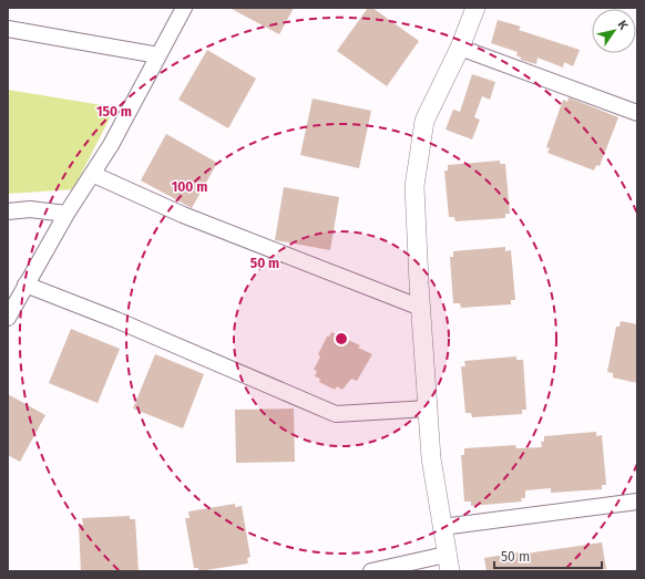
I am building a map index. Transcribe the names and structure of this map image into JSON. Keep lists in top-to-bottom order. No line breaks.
{"scale_bar":"50 m","north":"top right","rings":["150 m","100 m","50 m"]}
